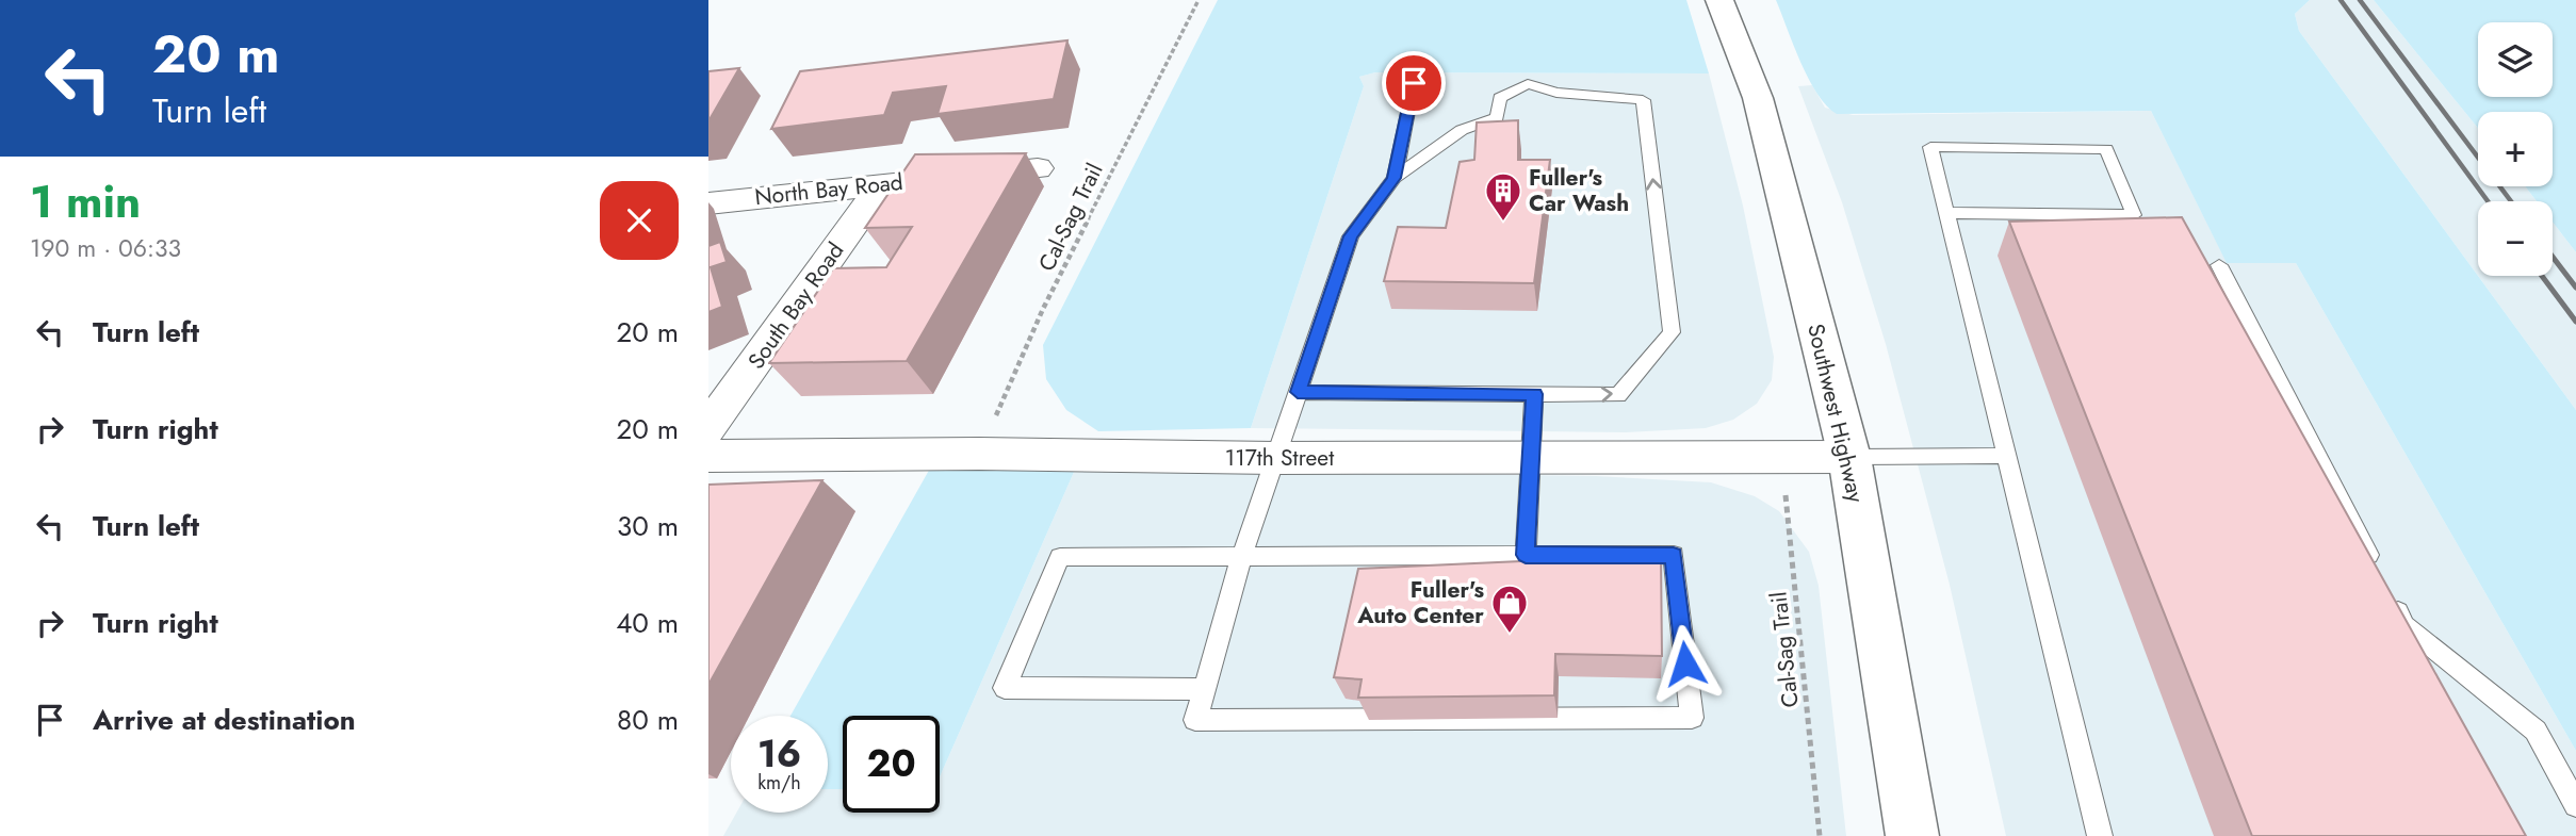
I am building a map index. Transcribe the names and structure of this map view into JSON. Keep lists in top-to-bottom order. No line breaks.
{"streets":{"main road":["Southwest Highway"],"street":["North Bay Road","South Bay Road","117th Street"],"path":["Cal-Sag Trail"]},"crossings":[["North Bay Road","South Bay Road"],["Cal-Sag Trail","117th Street"],["Southwest Highway","117th Street"]],"places":{"building":["Fuller's Car Wash"],"shop":["Fuller's Auto Center"]},"page":{"turn":["20 m","Turn left"],"map_buttons":["+","−"],"heading":["1 min","190 m · 06:33"],"list":[{"name":"Turn left","value":"20 m"},{"name":"Turn right","value":"20 m"},{"name":"Turn left","value":"30 m"},{"name":"Turn right","value":"40 m"},{"name":"Arrive at destination","value":"80 m"}],"speed":"16 km/h","limit":"20"}}
